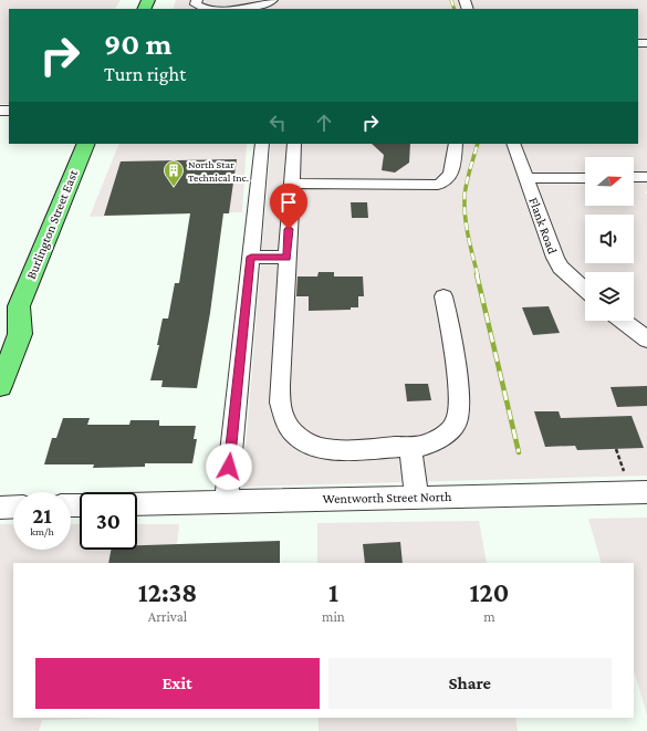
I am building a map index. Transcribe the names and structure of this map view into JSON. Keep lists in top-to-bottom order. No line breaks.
{"streets":{"main road":["Burlington Street East"],"street":["Flank Road","Wentworth Street North"]},"places":{"building":["North Star Technical Inc."]},"north":"right","page":{"turn":["90 m","Turn right"],"speed":"21 km/h","limit":"30","eta":["12:38","Arrival","1","min","120","m"],"buttons":["Exit","Share"]}}
